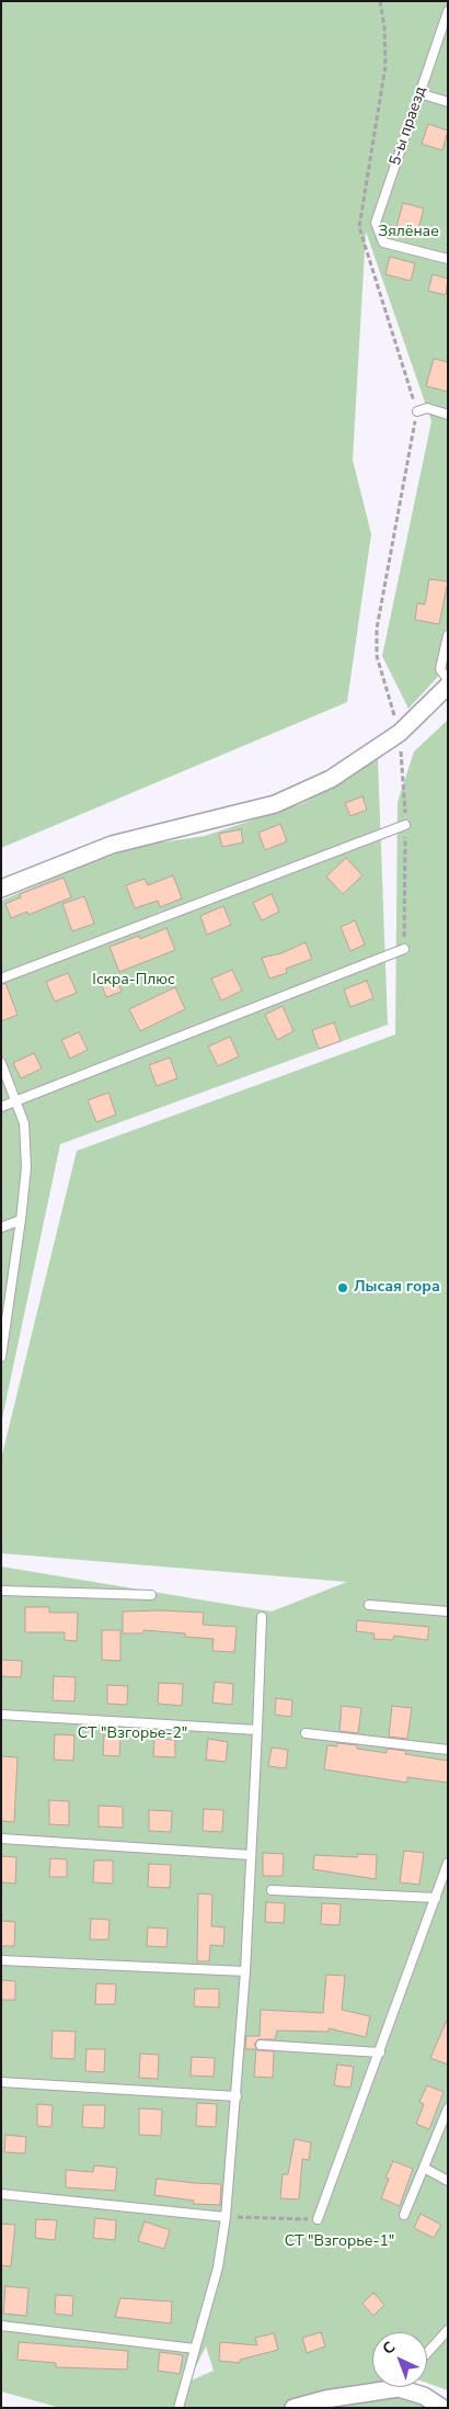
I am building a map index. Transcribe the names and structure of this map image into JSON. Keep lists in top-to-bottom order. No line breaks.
{"streets":{"lane":["5-ы праезд"]},"parks":["Зялёнае","Іскра-Плюс","СТ \"Взгорье-2\"","СТ \"Взгорье-1\""],"places":["Лысая гора"],"north":"top left"}
